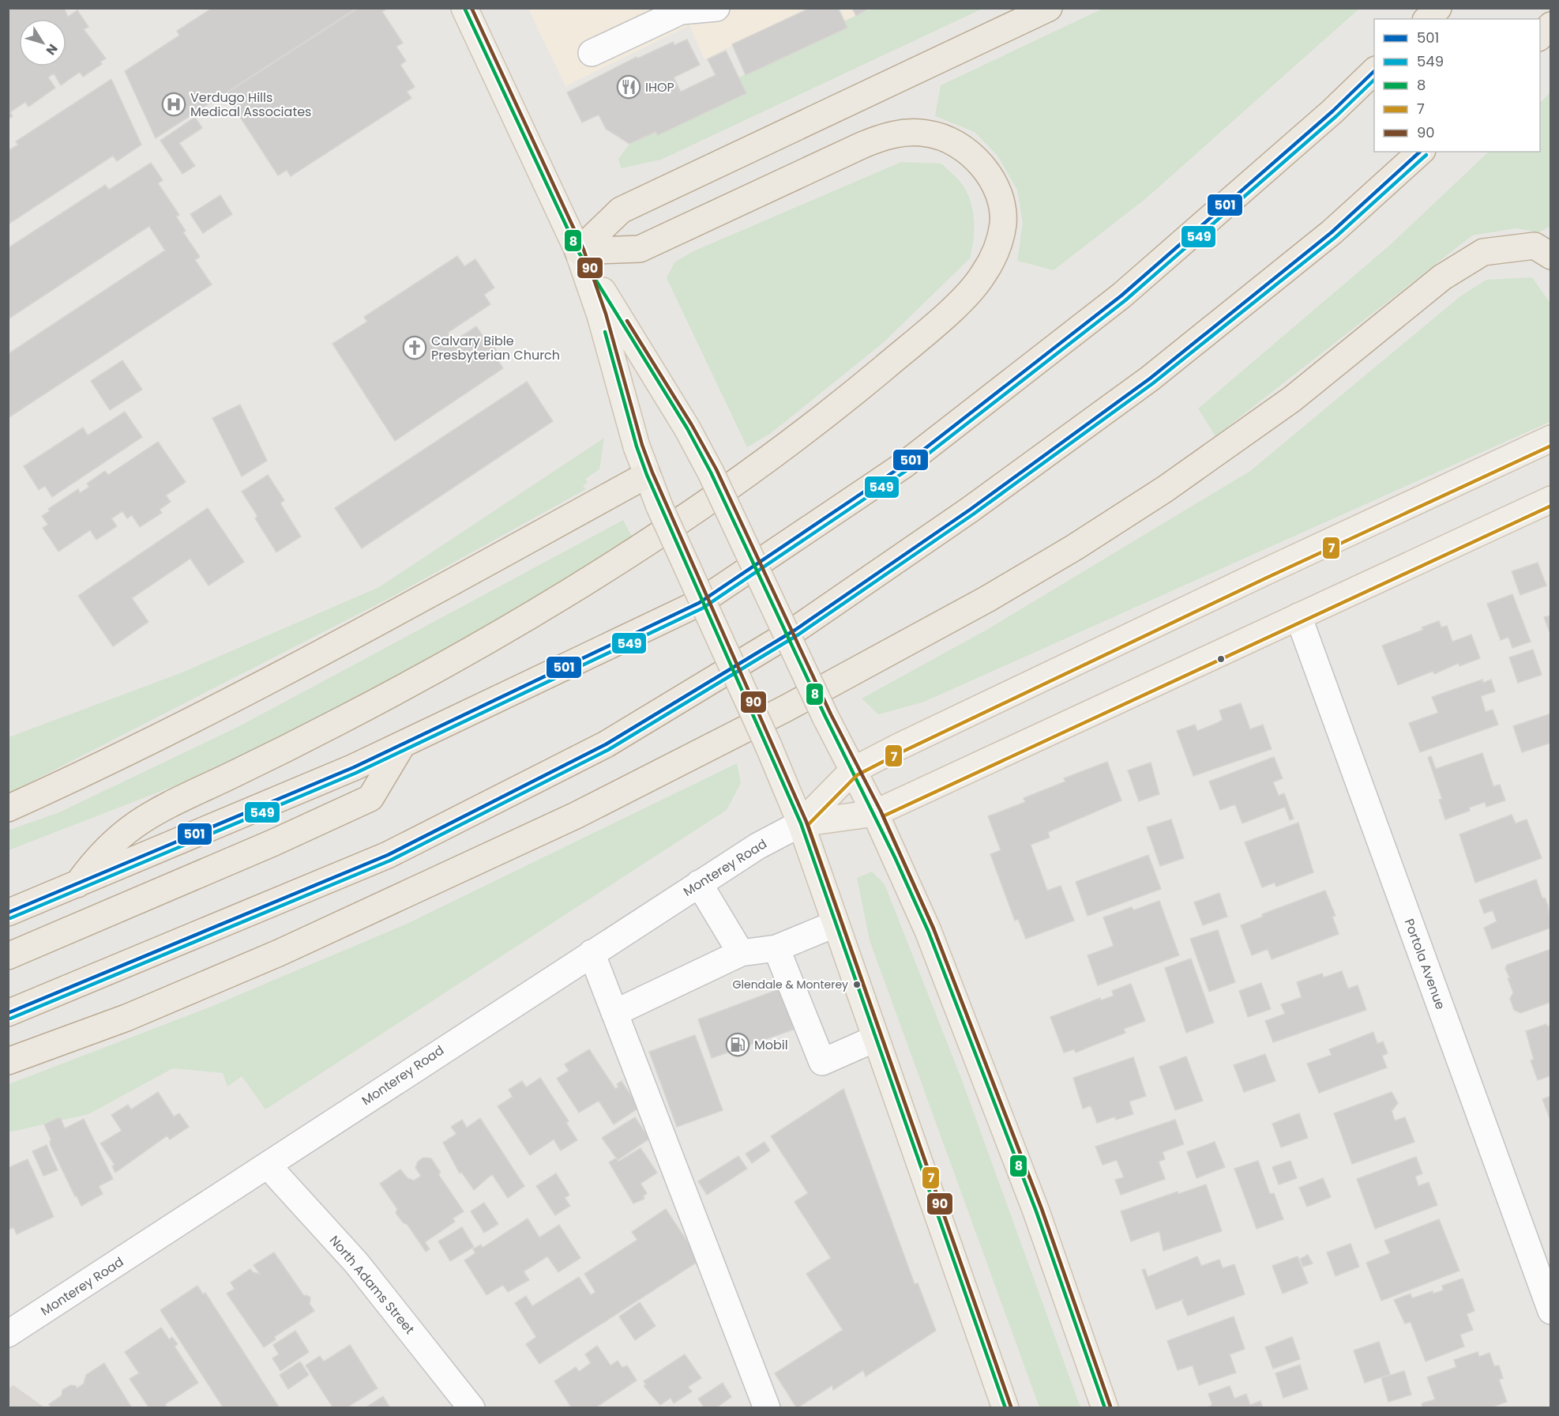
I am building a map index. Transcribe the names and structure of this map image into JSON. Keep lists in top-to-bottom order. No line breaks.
{"streets":{"main road":["Monterey Road"],"street":["Portola Avenue","North Adams Street"]},"crossings":[["Monterey Road","Portola Avenue"],["Monterey Road","North Adams Street"]],"places":{"restaurant":["IHOP"],"hospital":["Verdugo Hills Medical Associates"],"church":["Calvary Bible Presbyterian Church"],"other":["Glendale & Monterey"],"fuel station":["Mobil"]},"lines":["transit line 8","transit line 90","transit line 501","transit line 549","transit line 7"],"legend":["501","549","8","7","90"],"north":"bottom right"}
